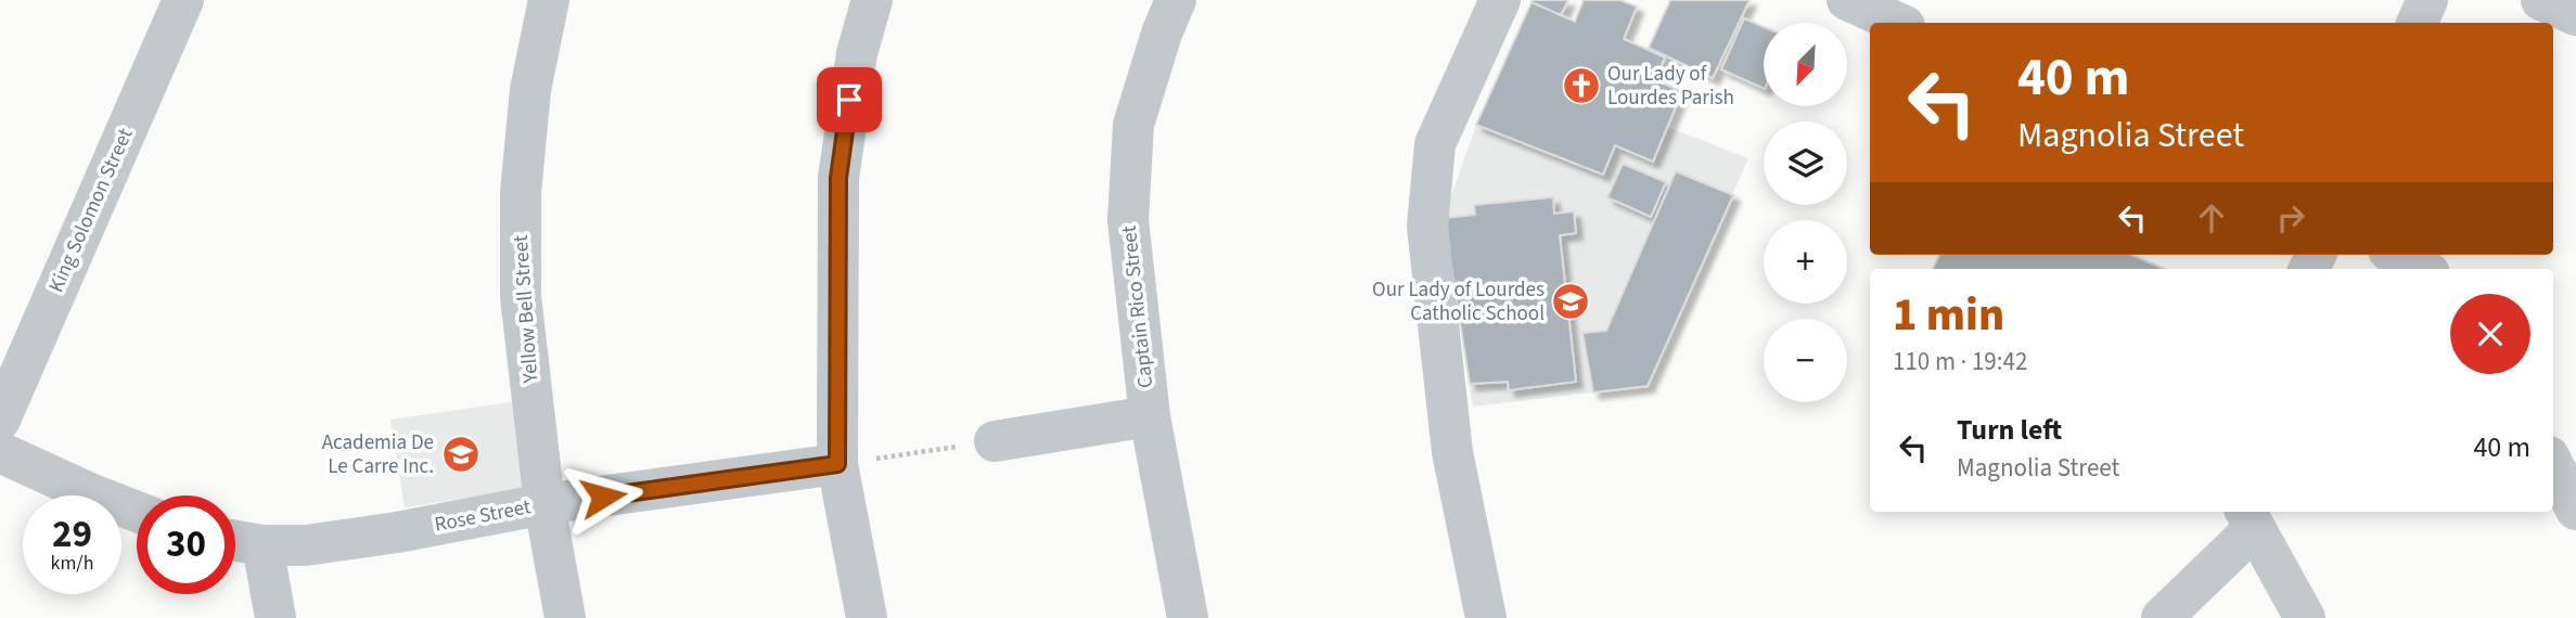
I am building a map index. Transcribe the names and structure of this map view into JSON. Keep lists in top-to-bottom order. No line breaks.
{"streets":{"street":["King Solomon Street","Captain Rico Street","Yellow Bell Street","Rose Street"]},"crossings":[["Yellow Bell Street","Rose Street"]],"places":{"church":["Our Lady of Lourdes Parish"],"school or university":["Our Lady of Lourdes Catholic School","Academia De Le Carre Inc."]},"north":"bottom left","page":{"map_buttons":["+","−"],"turn":["40 m","Magnolia Street"],"heading":["1 min","110 m · 19:42"],"list":[{"name":"Turn left","note":"Magnolia Street","value":"40 m"}],"speed":"29 km/h","limit":"30"}}
